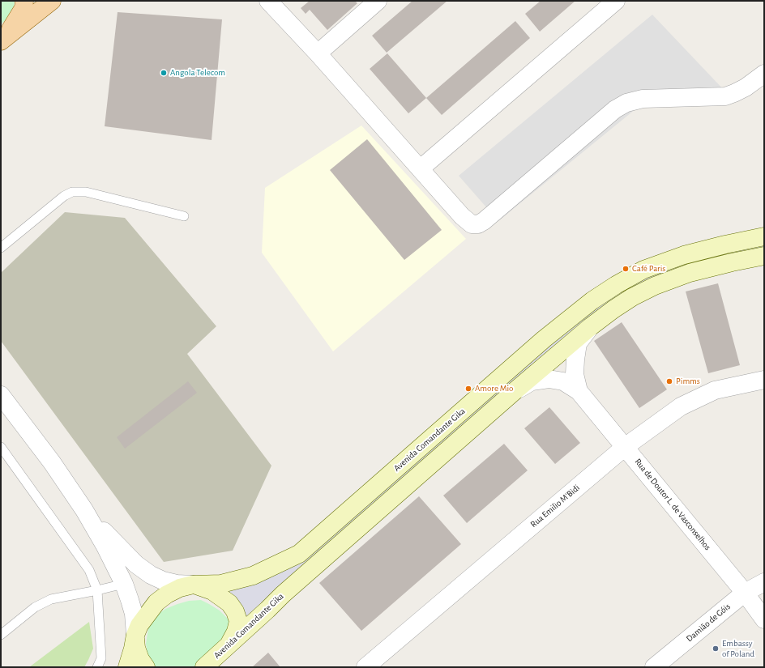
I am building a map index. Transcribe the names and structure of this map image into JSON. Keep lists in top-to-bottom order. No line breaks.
{"streets":{"street":["Avenida Comandante Gika","Rua de Doutor L. de Vasconselhos","Rua Emilio M'Bidi","Damião de Góis"]},"crossings":[["Rua de Doutor L. de Vasconselhos","Rua Emilio M'Bidi"],["Rua de Doutor L. de Vasconselhos","Damião de Góis"]],"places":["Angola Telecom","Café Paris","Pimms","Amore Mio","Embassy of Poland"]}
